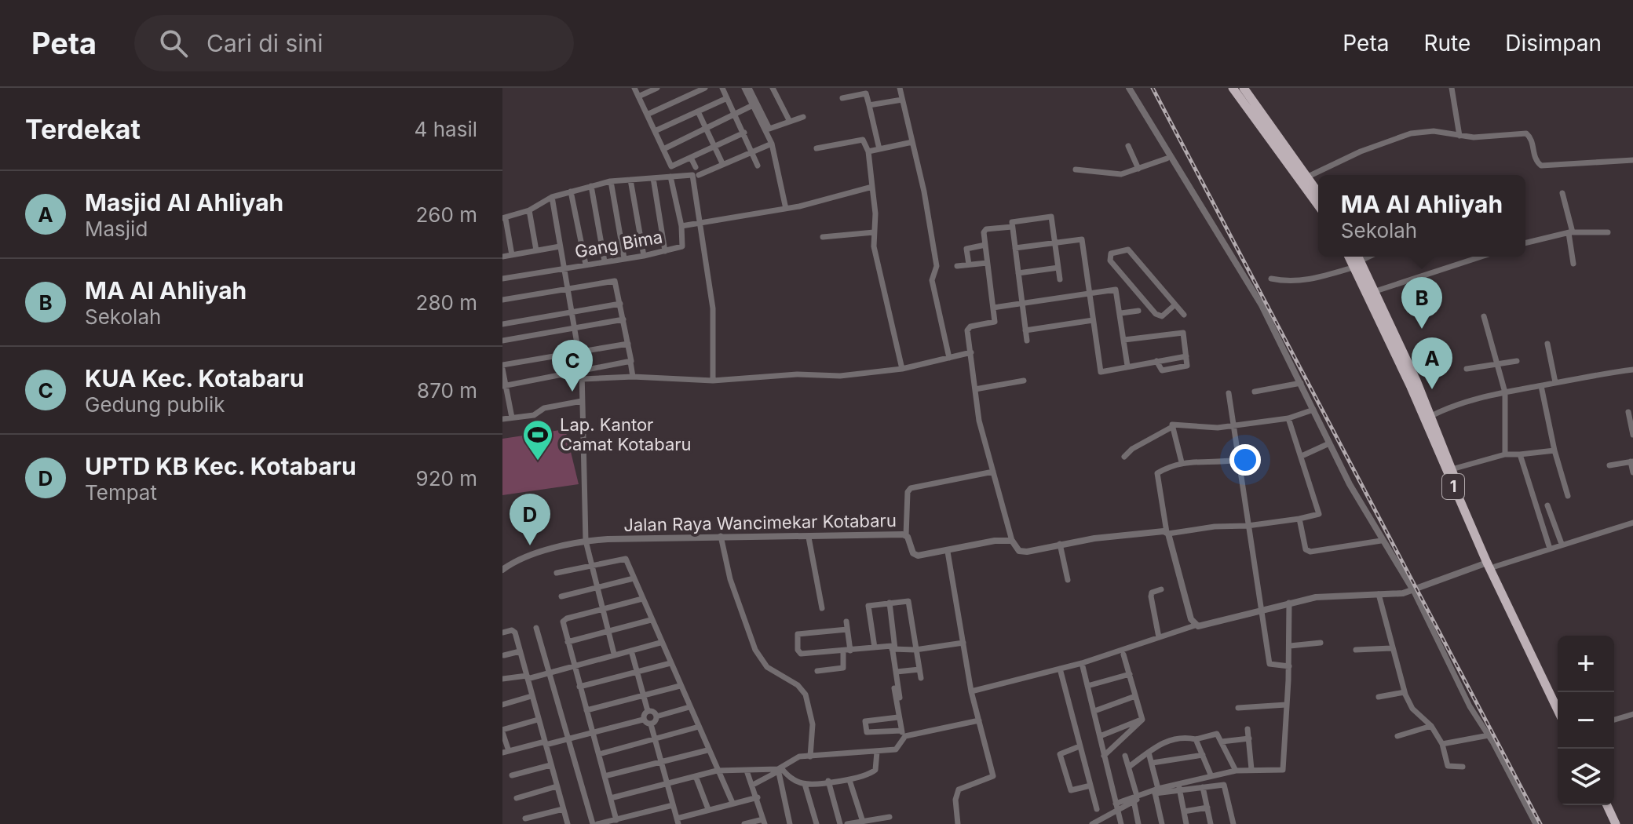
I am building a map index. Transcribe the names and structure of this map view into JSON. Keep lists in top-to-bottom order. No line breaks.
{"streets":{"highway":["1"],"street":["Gang Bima","Jalan Raya Wancimekar Kotabaru"]},"places":{"sports":["Lap. Kantor Camat Kotabaru"]},"page":{"header":"Peta","search":"Cari di sini","nav":["Peta","Rute","Disimpan"],"heading":["Terdekat","4 hasil"],"list":[{"mark":"A","name":"Masjid Al Ahliyah","note":"Masjid","value":"260 m"},{"mark":"B","name":"MA Al Ahliyah","note":"Sekolah","value":"280 m"},{"mark":"C","name":"KUA Kec. Kotabaru","note":"Gedung publik","value":"870 m"},{"mark":"D","name":"UPTD KB Kec. Kotabaru","note":"Tempat","value":"920 m"}],"popup":["MA Al Ahliyah","Sekolah"],"pins":["B","A","C","D"],"map_buttons":["+","−"]}}
